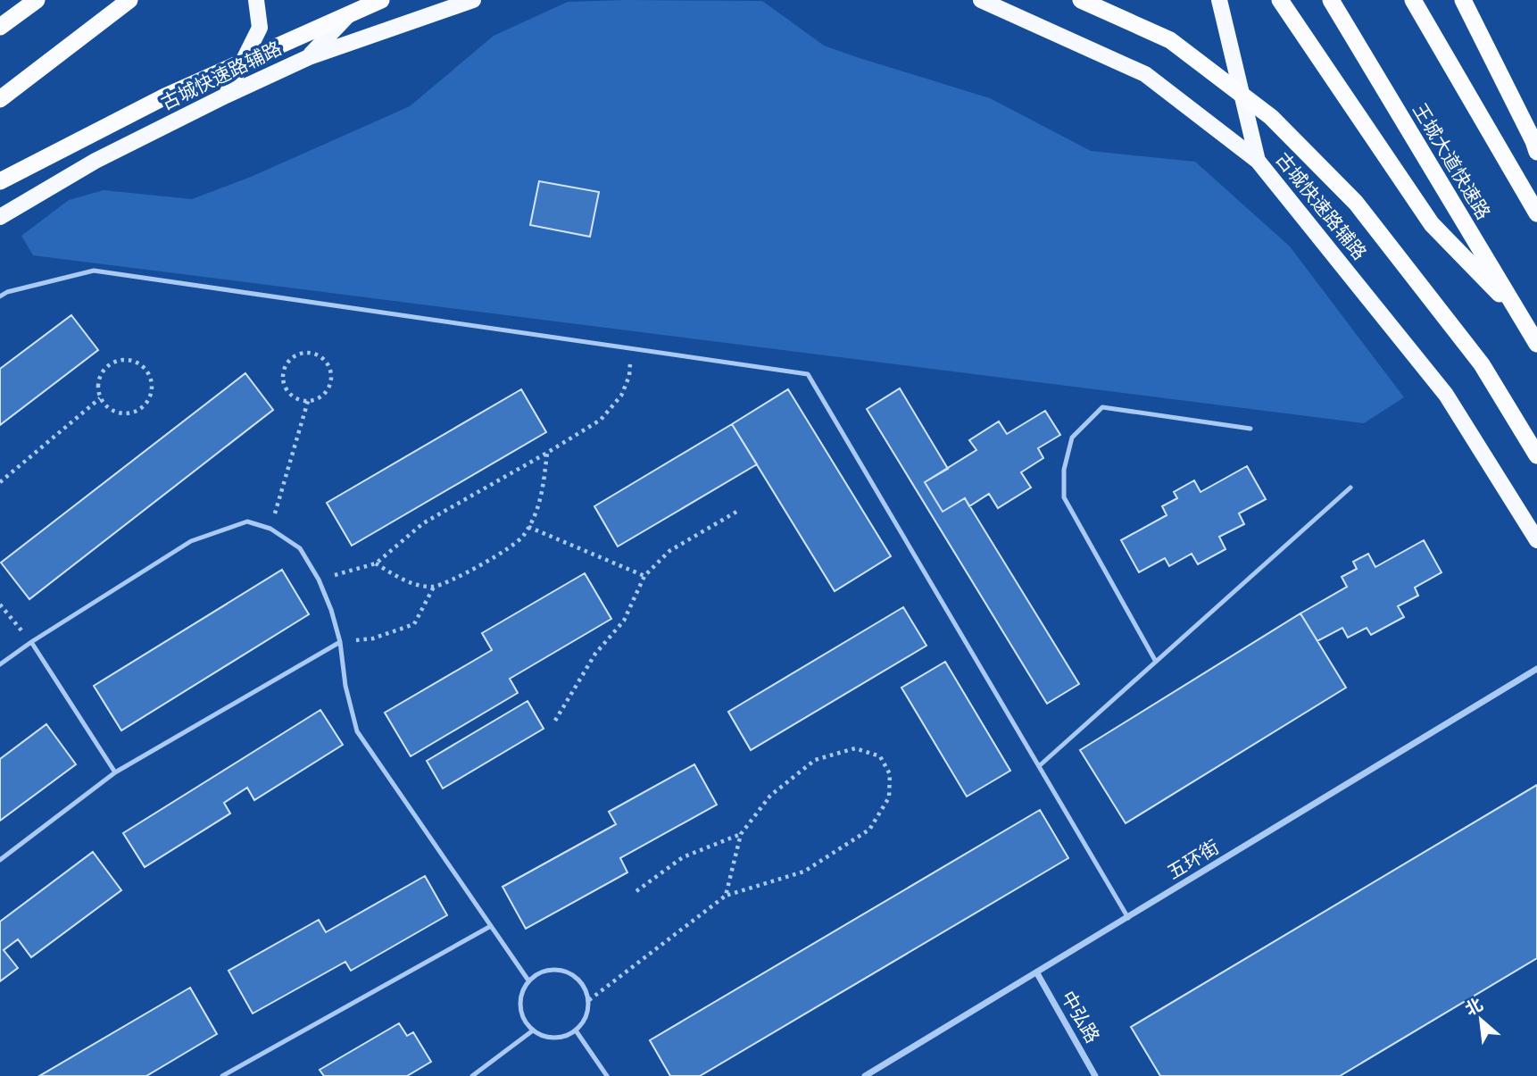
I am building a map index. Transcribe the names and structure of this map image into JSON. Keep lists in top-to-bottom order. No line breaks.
{"streets":{"highway":["王城大道快速路"],"main road":["古城快速路辅路"],"street":["五环街","中弘路"]},"crossings":[["五环街","中弘路"]],"north":"top left"}
